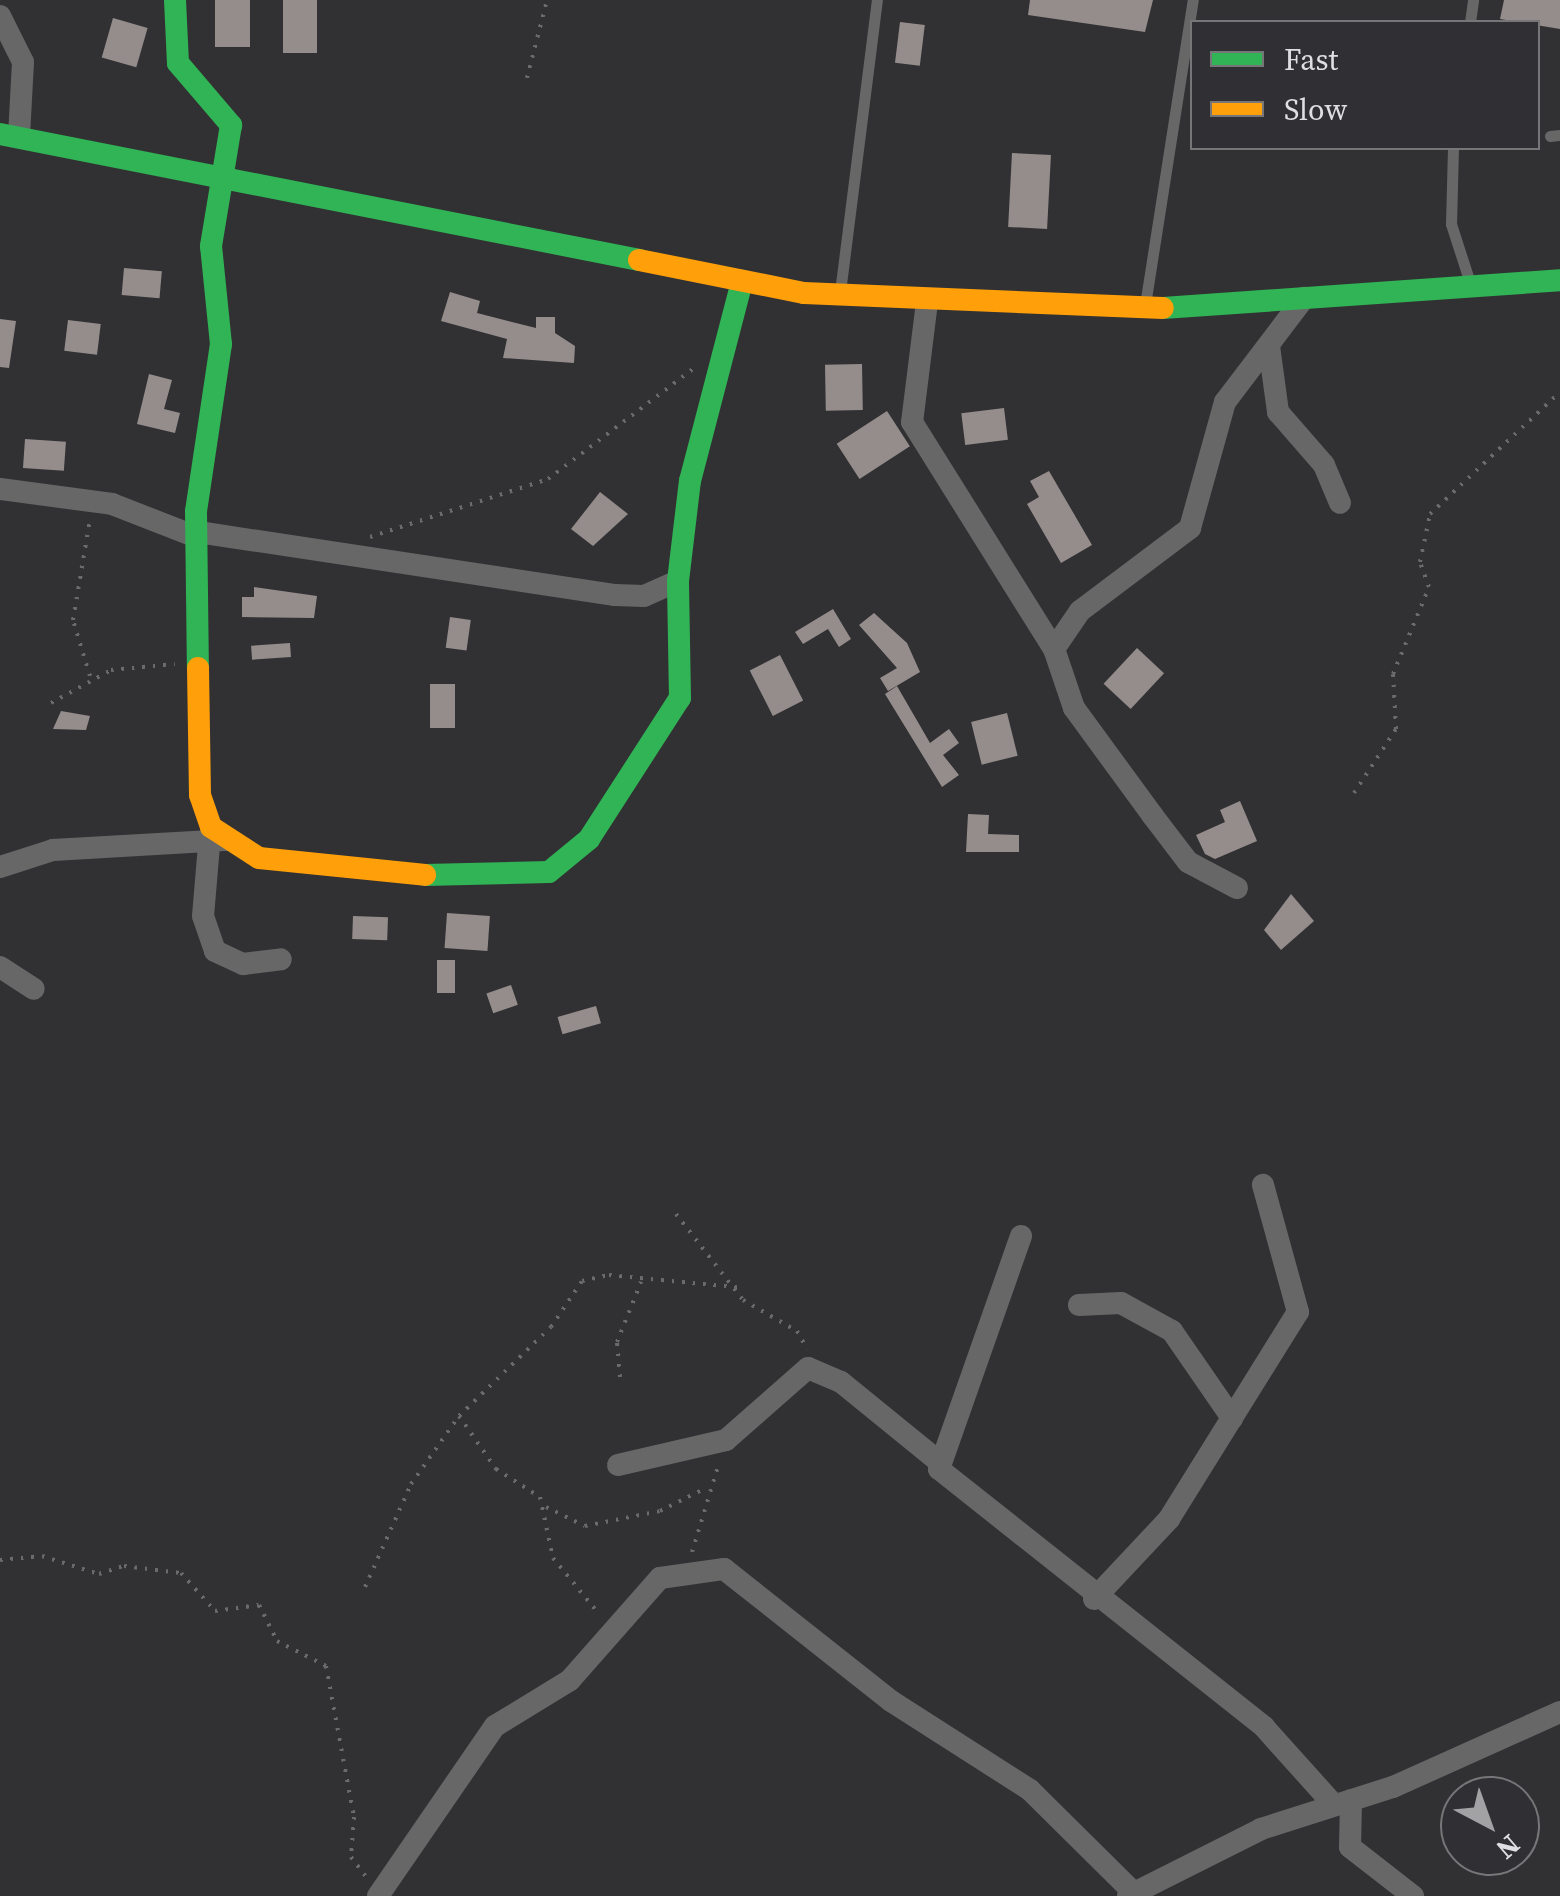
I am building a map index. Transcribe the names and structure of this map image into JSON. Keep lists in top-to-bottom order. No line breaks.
{"legend":["Fast","Slow"],"north":"bottom right"}
